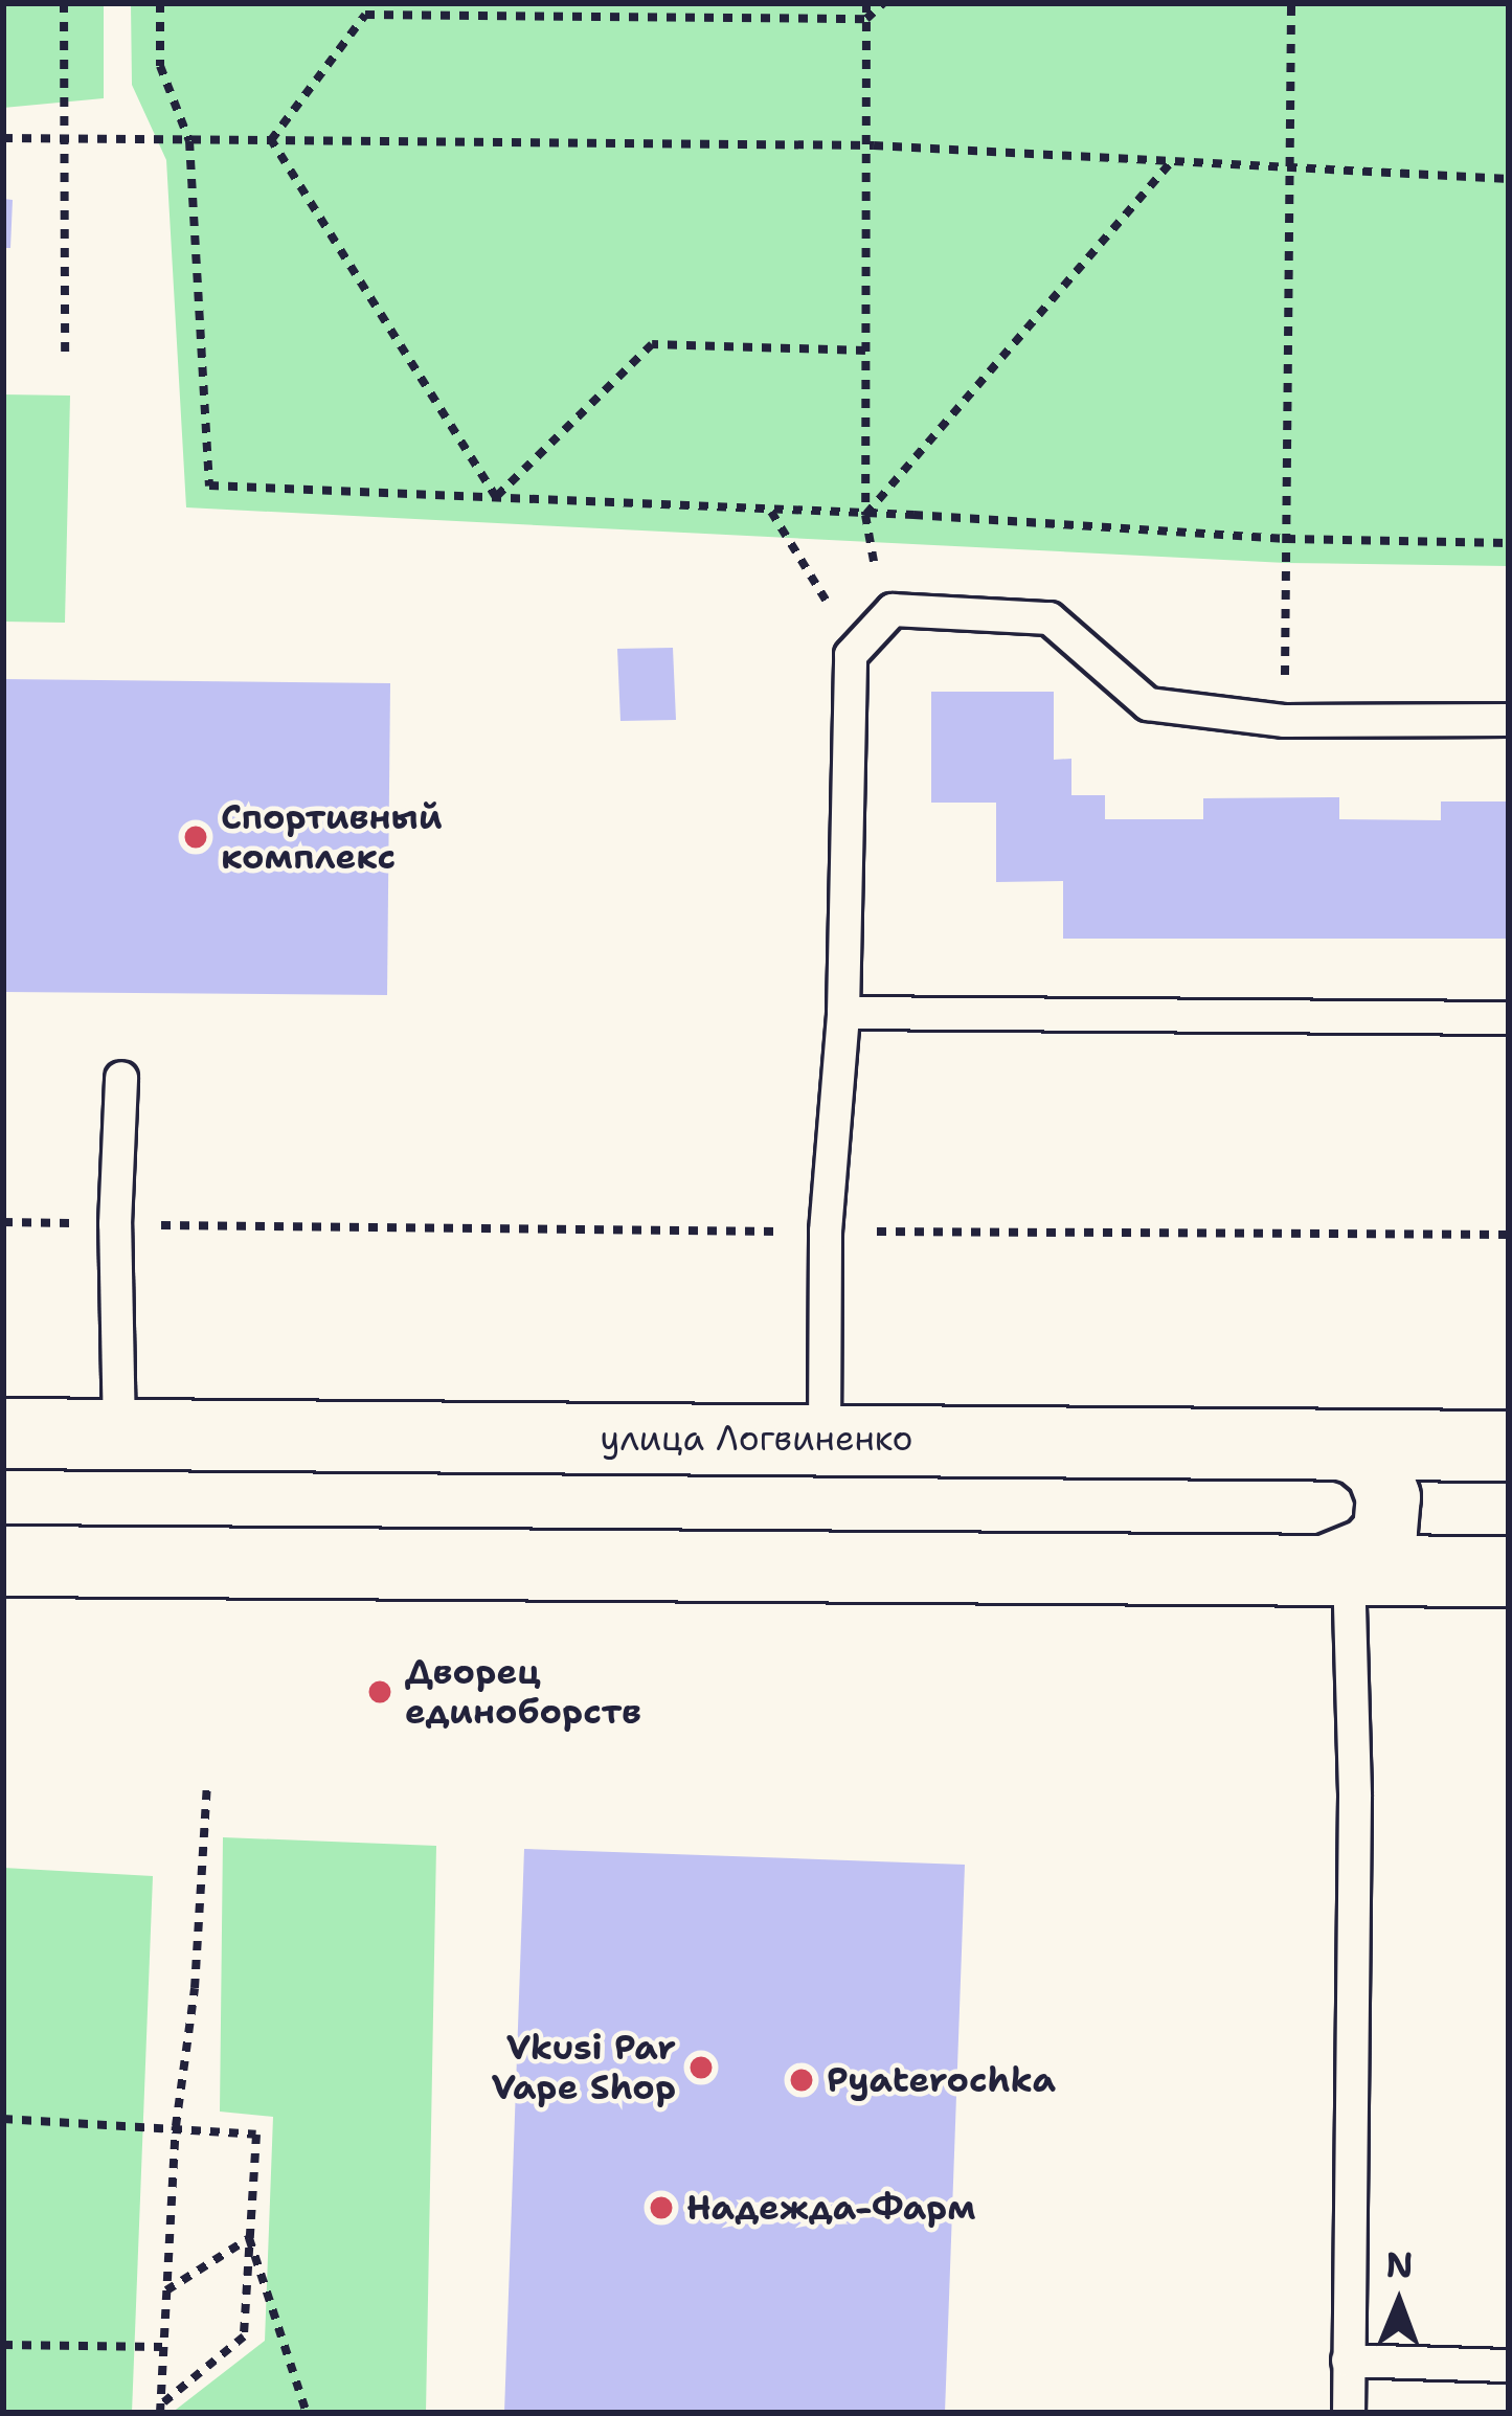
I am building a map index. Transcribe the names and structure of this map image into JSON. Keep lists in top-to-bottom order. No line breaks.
{"streets":{"main road":["улица Логвиненко"]},"places":["Спортивный комплекс","Дворец единоборств","Vkusi Par Vape Shop","Pyaterochka","Надежда-Фарм"],"north":"top"}
